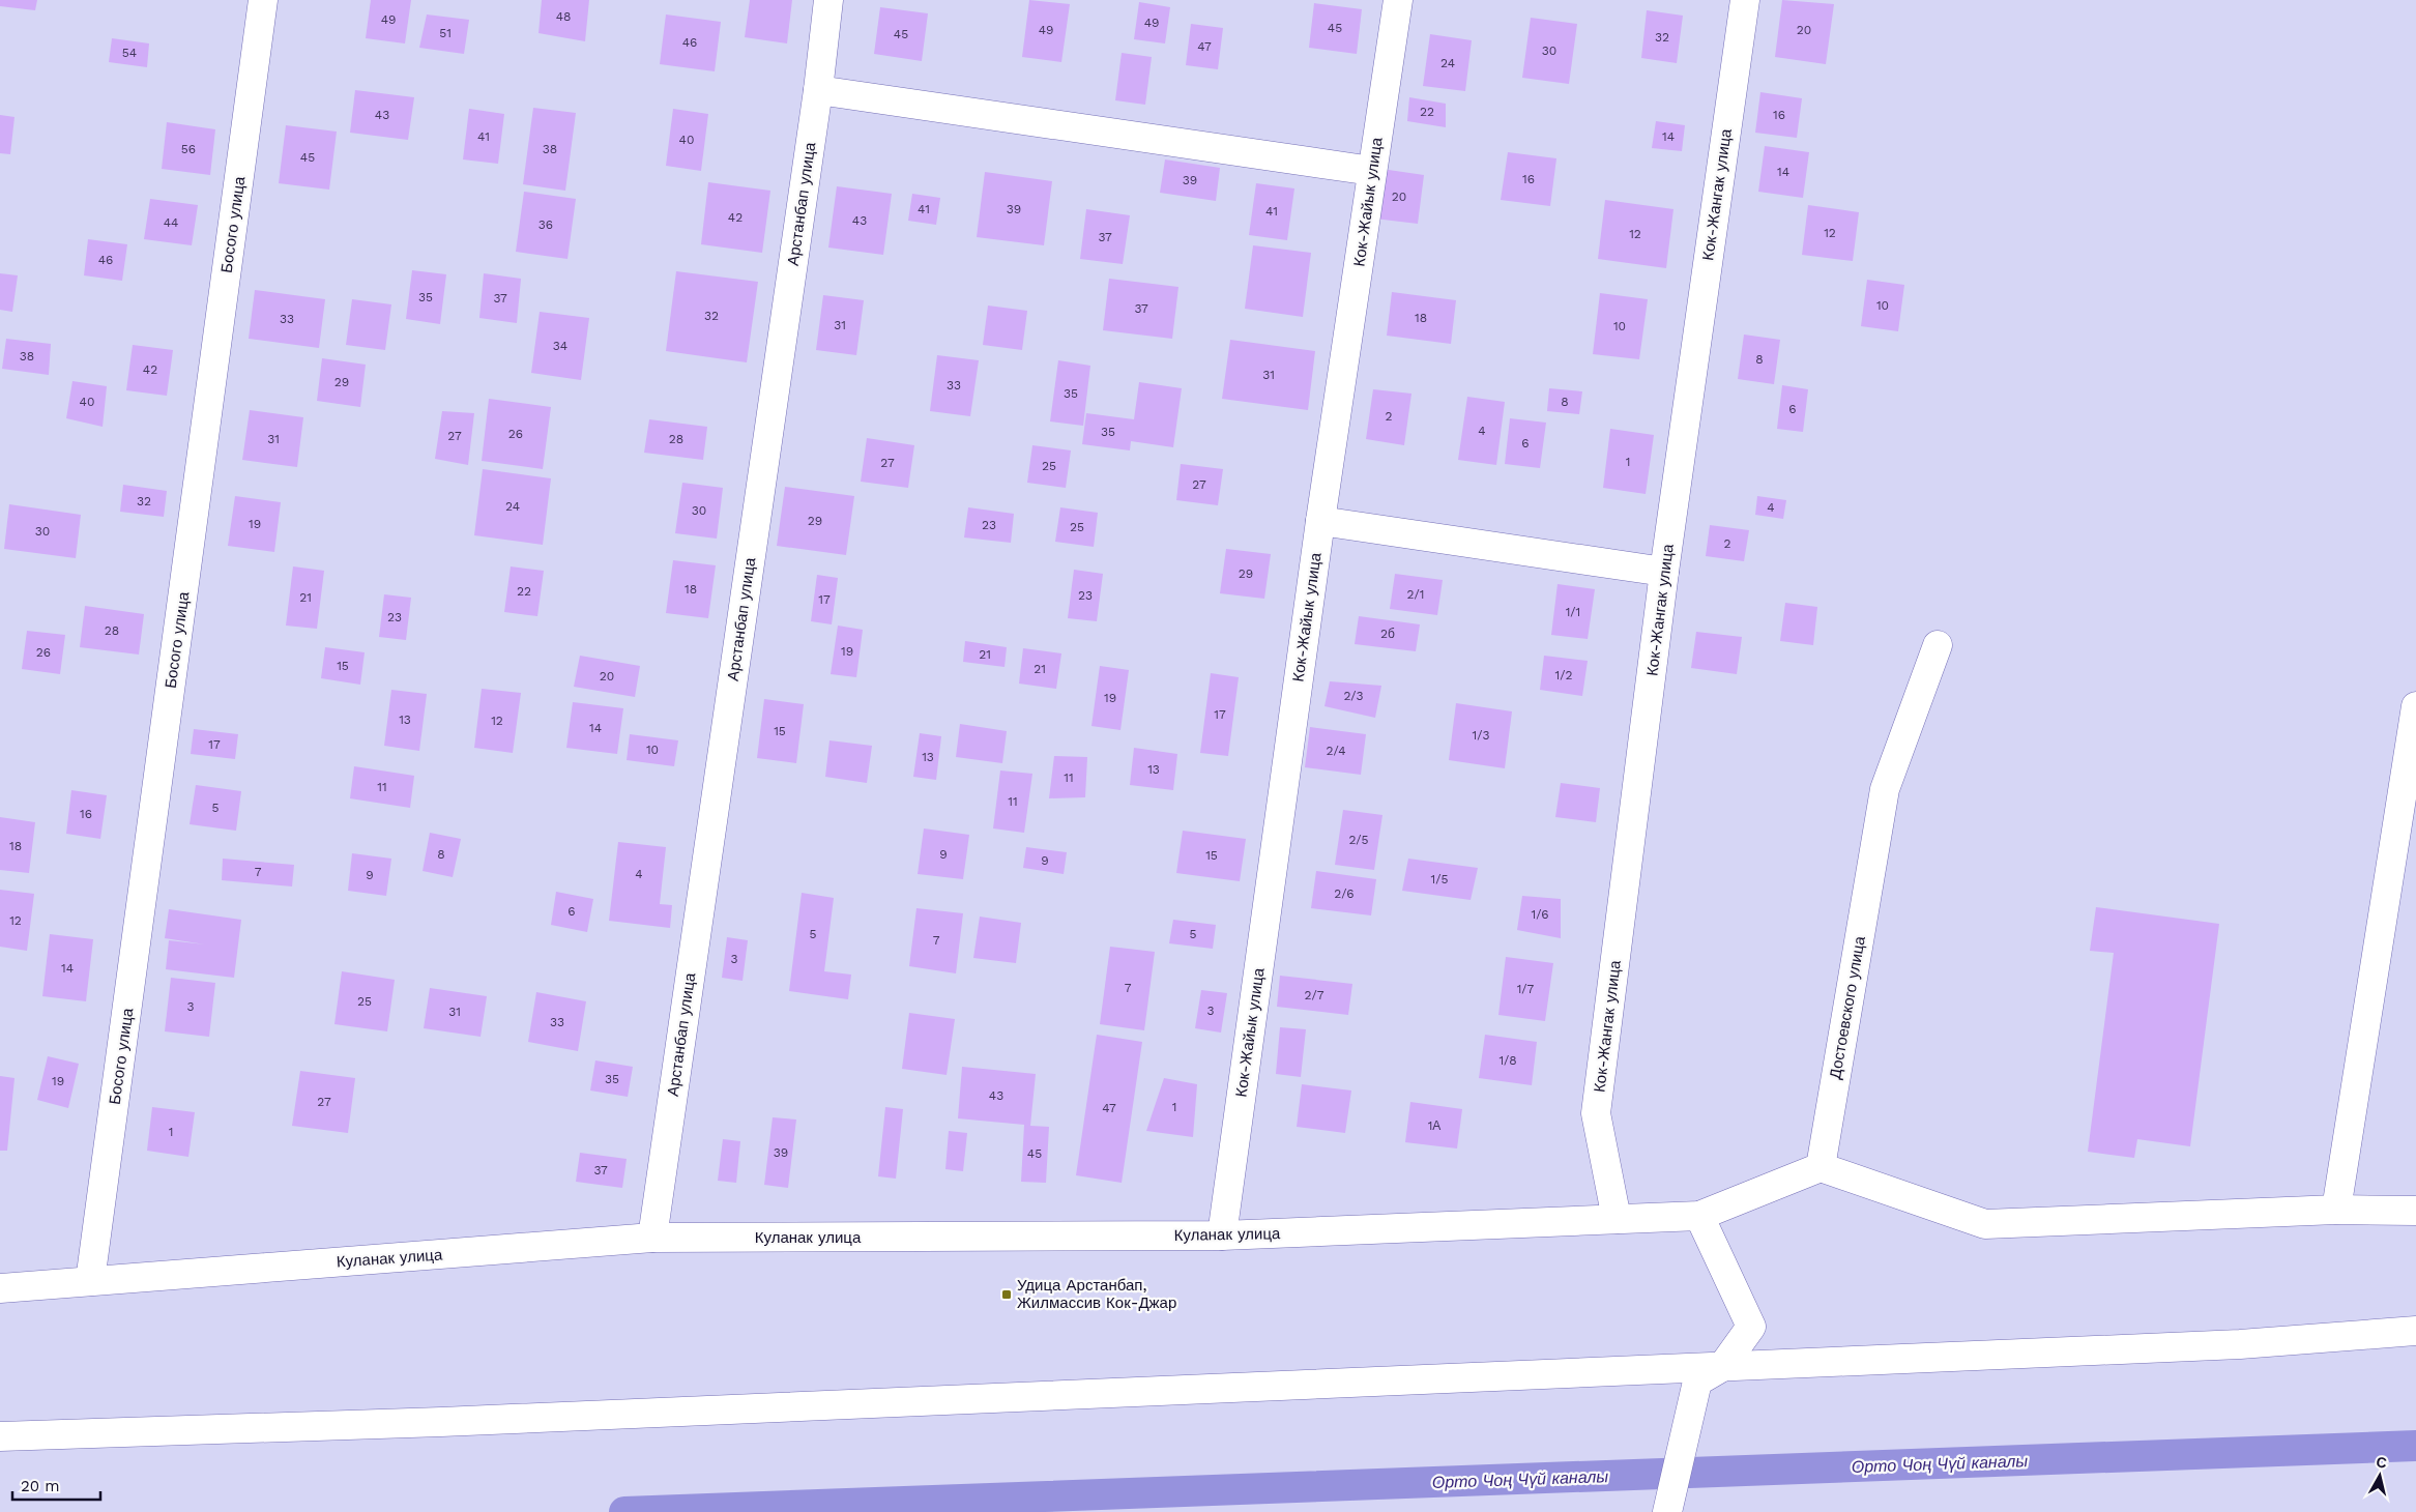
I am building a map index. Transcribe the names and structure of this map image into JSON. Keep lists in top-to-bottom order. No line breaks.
{"streets":{"street":["Кок-Жангак улица","Кок-Жайык улица","Арстанбап улица","Босого улица","Достоевского улица","Куланак улица"]},"crossings":[["Кок-Жангак улица","Куланак улица"],["Кок-Жайык улица","Куланак улица"],["Арстанбап улица","Куланак улица"],["Босого улица","Куланак улица"]],"water":["Орто Чоң Чүй каналы"],"places":{"transit":["Удица Арстанбап, Жилмассив Кок-Джар"]},"house_numbers":["48","49","49","45","49","20","51","45","32","46","47","30","54","24","22","43","16","41","14","40","56","38","45","14","16","39","20","41","39","41","42","43","44","36","12","12","37","46","35","37","10","37","32","18","33","31","10","34","38","8","42","31","29","33","35","40","8","6","2","4","35","26","27","31","28","6","1","27","25","27","32","24","4","30","29","19","23","25","30","2","29","18","22","2/1","23","21","17","1/1","23","28","2б","19","26","21","15","21","1/2","20","2/3","19","17","13","12","14","15","1/3","17","10","2/4","13","13","11","11","11","5","16","2/5","18","8","9","15","9","7","4","9","1/5","2/6","6","1/6","12","5","5","7","3","14","7","1/7","2/7","25","3","3","31","33","1/8","35","19","43","27","1","47","1А","1","39","45","37"],"scale_bar":"20 m","north":"top"}
